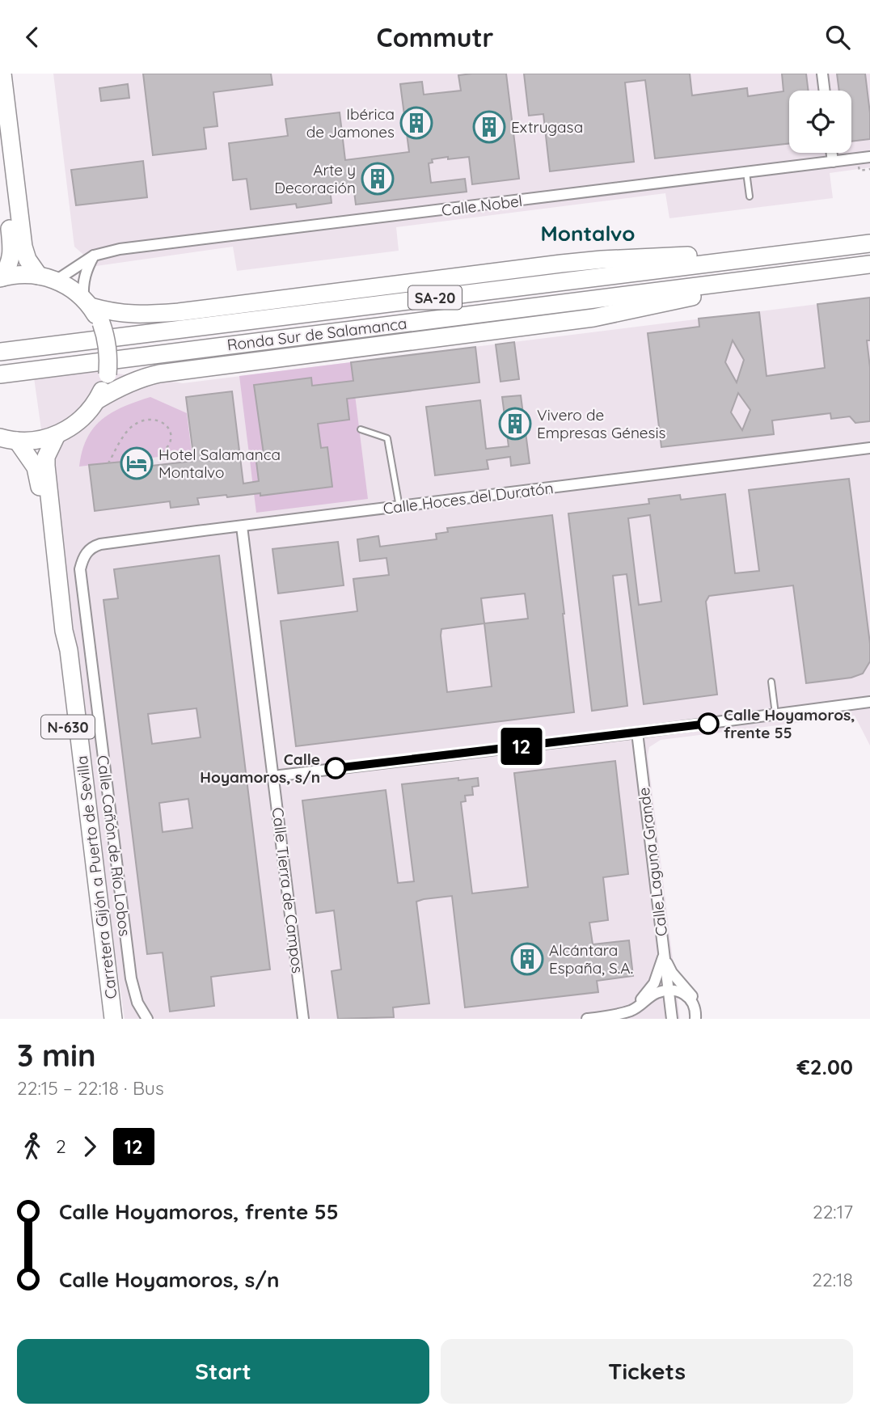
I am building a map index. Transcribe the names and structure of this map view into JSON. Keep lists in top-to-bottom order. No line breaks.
{"streets":{"highway":["SA-20","Ronda Sur de Salamanca","N-630","Carretera Gijón a Puerto de Sevilla"],"street":["Calle Nobel","Calle Hoces del Duratón","Calle Cañón de Río Lobos","Calle Laguna Grande","Calle Tierra de Campos"]},"crossings":[["Calle Hoces del Duratón","Calle Cañón de Río Lobos"],["Calle Hoces del Duratón","Calle Tierra de Campos"]],"districts":["Montalvo"],"places":{"building":["Ibérica de Jamones","Extrugasa","Arte y Decoración","Vivero de Empresas Génesis","Alcántara España, S.A."],"hotel":["Hotel Salamanca Montalvo"],"other":["Calle Hoyamoros, frente 55","Calle Hoyamoros, s/n"]},"lines":["bus line 12"],"page":{"header":"Commutr","on_map":"12","heading":["3 min","22:15 – 22:18 · Bus","€2.00"],"legs":["2","12"],"list":[{"name":"Calle Hoyamoros, frente 55","value":"22:17"},{"name":"Calle Hoyamoros, s/n","value":"22:18"}],"buttons":["Start","Tickets"]}}
